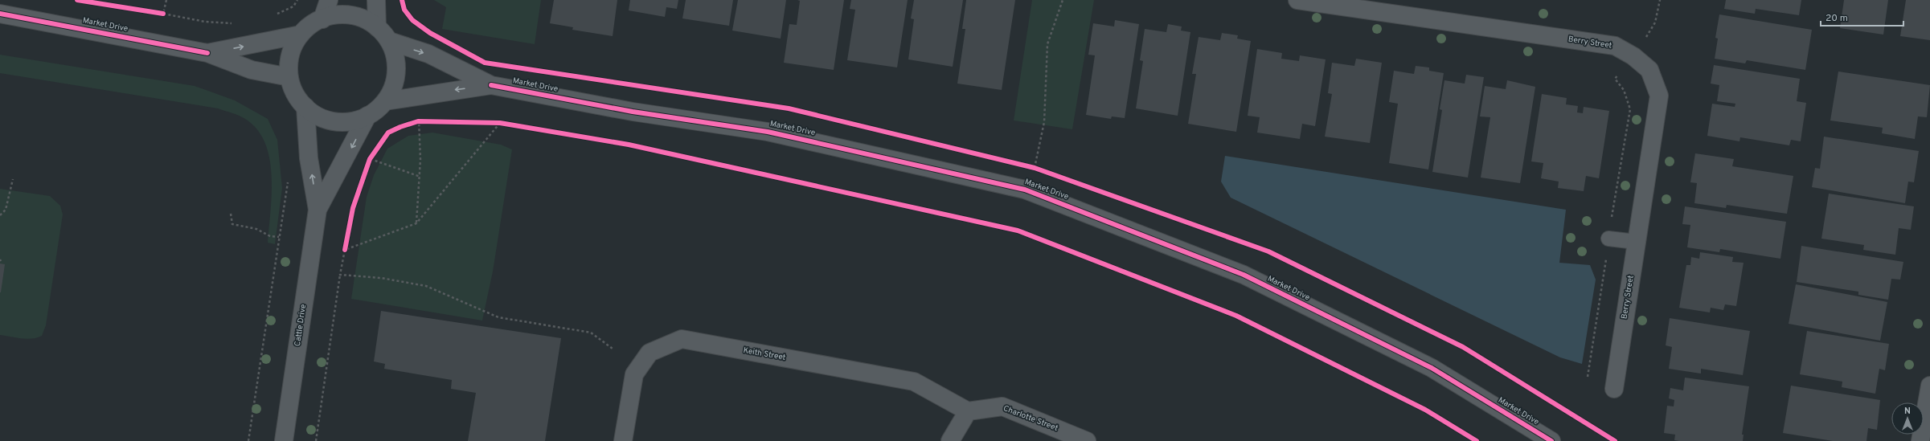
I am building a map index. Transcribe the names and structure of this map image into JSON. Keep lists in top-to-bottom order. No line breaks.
{"streets":{"street":["Market Drive","Berry Street","Cattle Drive","Keith Street","Charlotte Street"]},"crossings":[["Market Drive","Cattle Drive"],["Keith Street","Charlotte Street"]],"scale_bar":"20 m","north":"top"}
